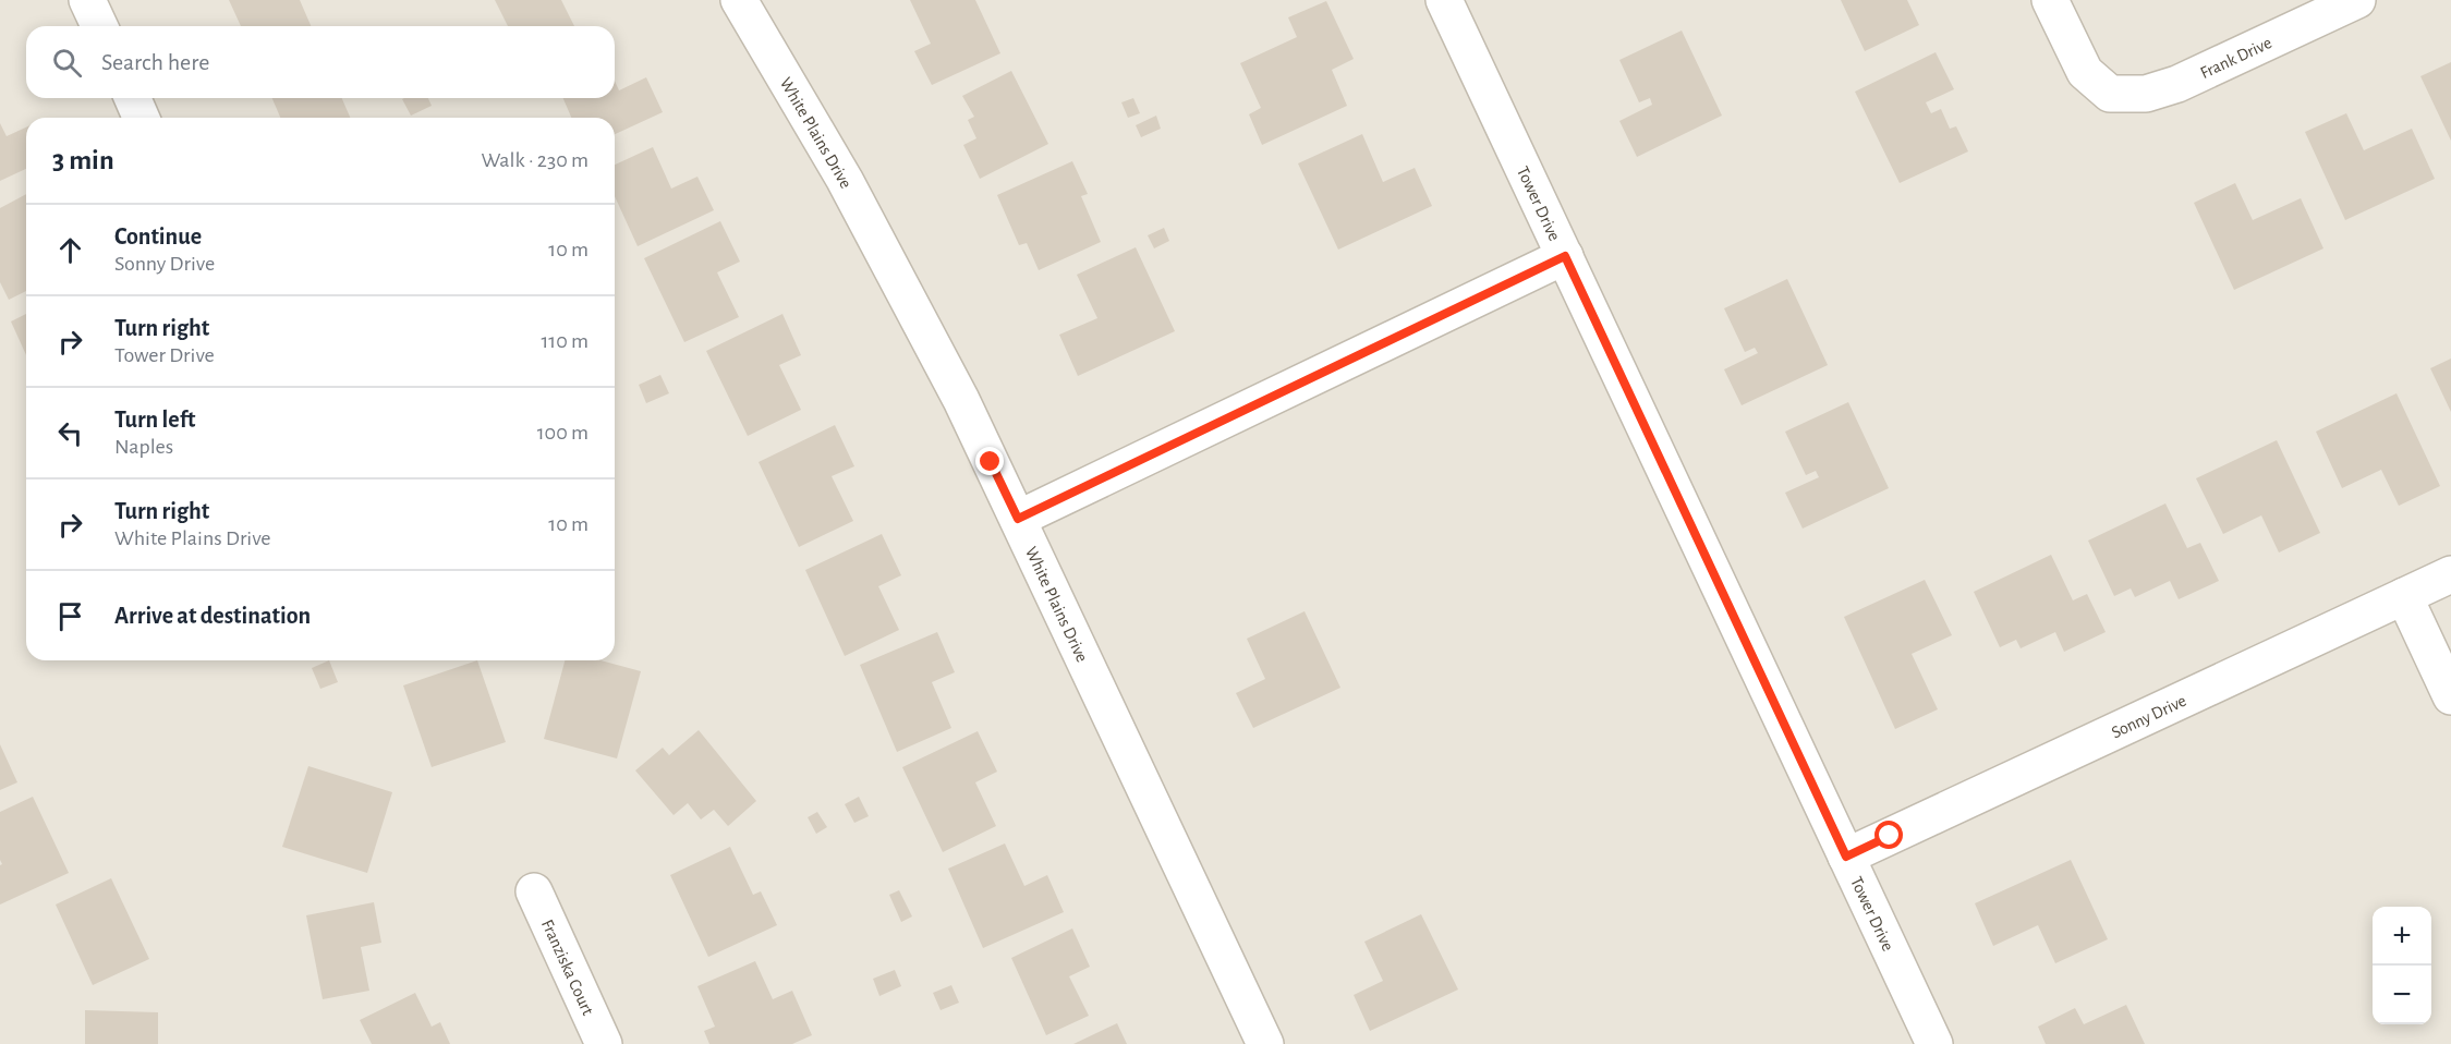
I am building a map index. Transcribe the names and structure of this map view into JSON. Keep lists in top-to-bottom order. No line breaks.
{"streets":{"street":["Frank Drive","White Plains Drive","Tower Drive","Sonny Drive","Franziska Court"]},"crossings":[["Tower Drive","Sonny Drive"]],"page":{"search":"Search here","heading":["3 min","Walk · 230 m"],"list":[["Continue","Sonny Drive","10 m"],["Turn right","Tower Drive","110 m"],["Turn left","Naples","100 m"],["Turn right","White Plains Drive","10 m"],"Arrive at destination"],"map_buttons":["+","−"]}}
